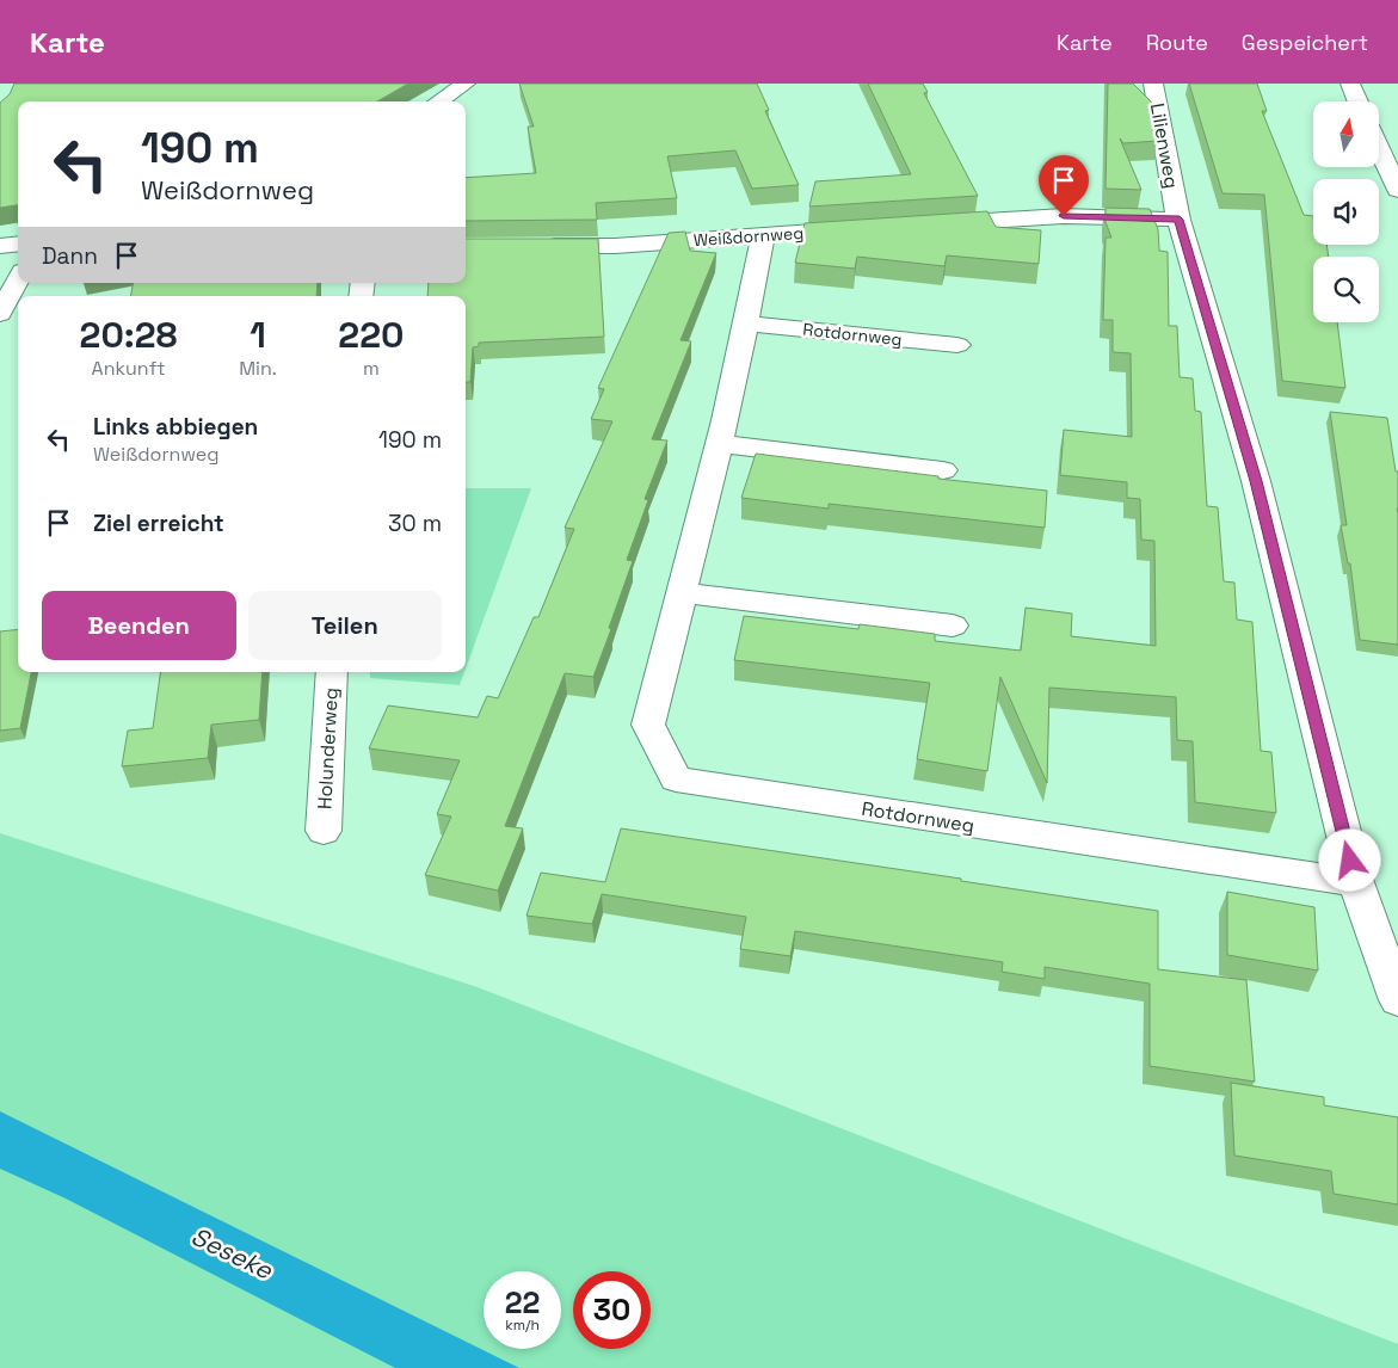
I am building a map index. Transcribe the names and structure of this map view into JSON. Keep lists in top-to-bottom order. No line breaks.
{"streets":{"street":["Lilienweg","Weißdornweg","Rotdornweg","Holunderweg"]},"crossings":[["Lilienweg","Rotdornweg"],["Weißdornweg","Rotdornweg"]],"water":["Seseke"],"north":"top","page":{"header":"Karte","nav":["Karte","Route","Gespeichert"],"turn":["190 m","Weißdornweg"],"then":"Dann","eta":["20:28","Ankunft","1","Min.","220","m"],"list":[{"name":"Links abbiegen","note":"Weißdornweg","value":"190 m"},{"name":"Ziel erreicht","value":"30 m"}],"buttons":["Beenden","Teilen"],"speed":"22 km/h","limit":"30"}}
